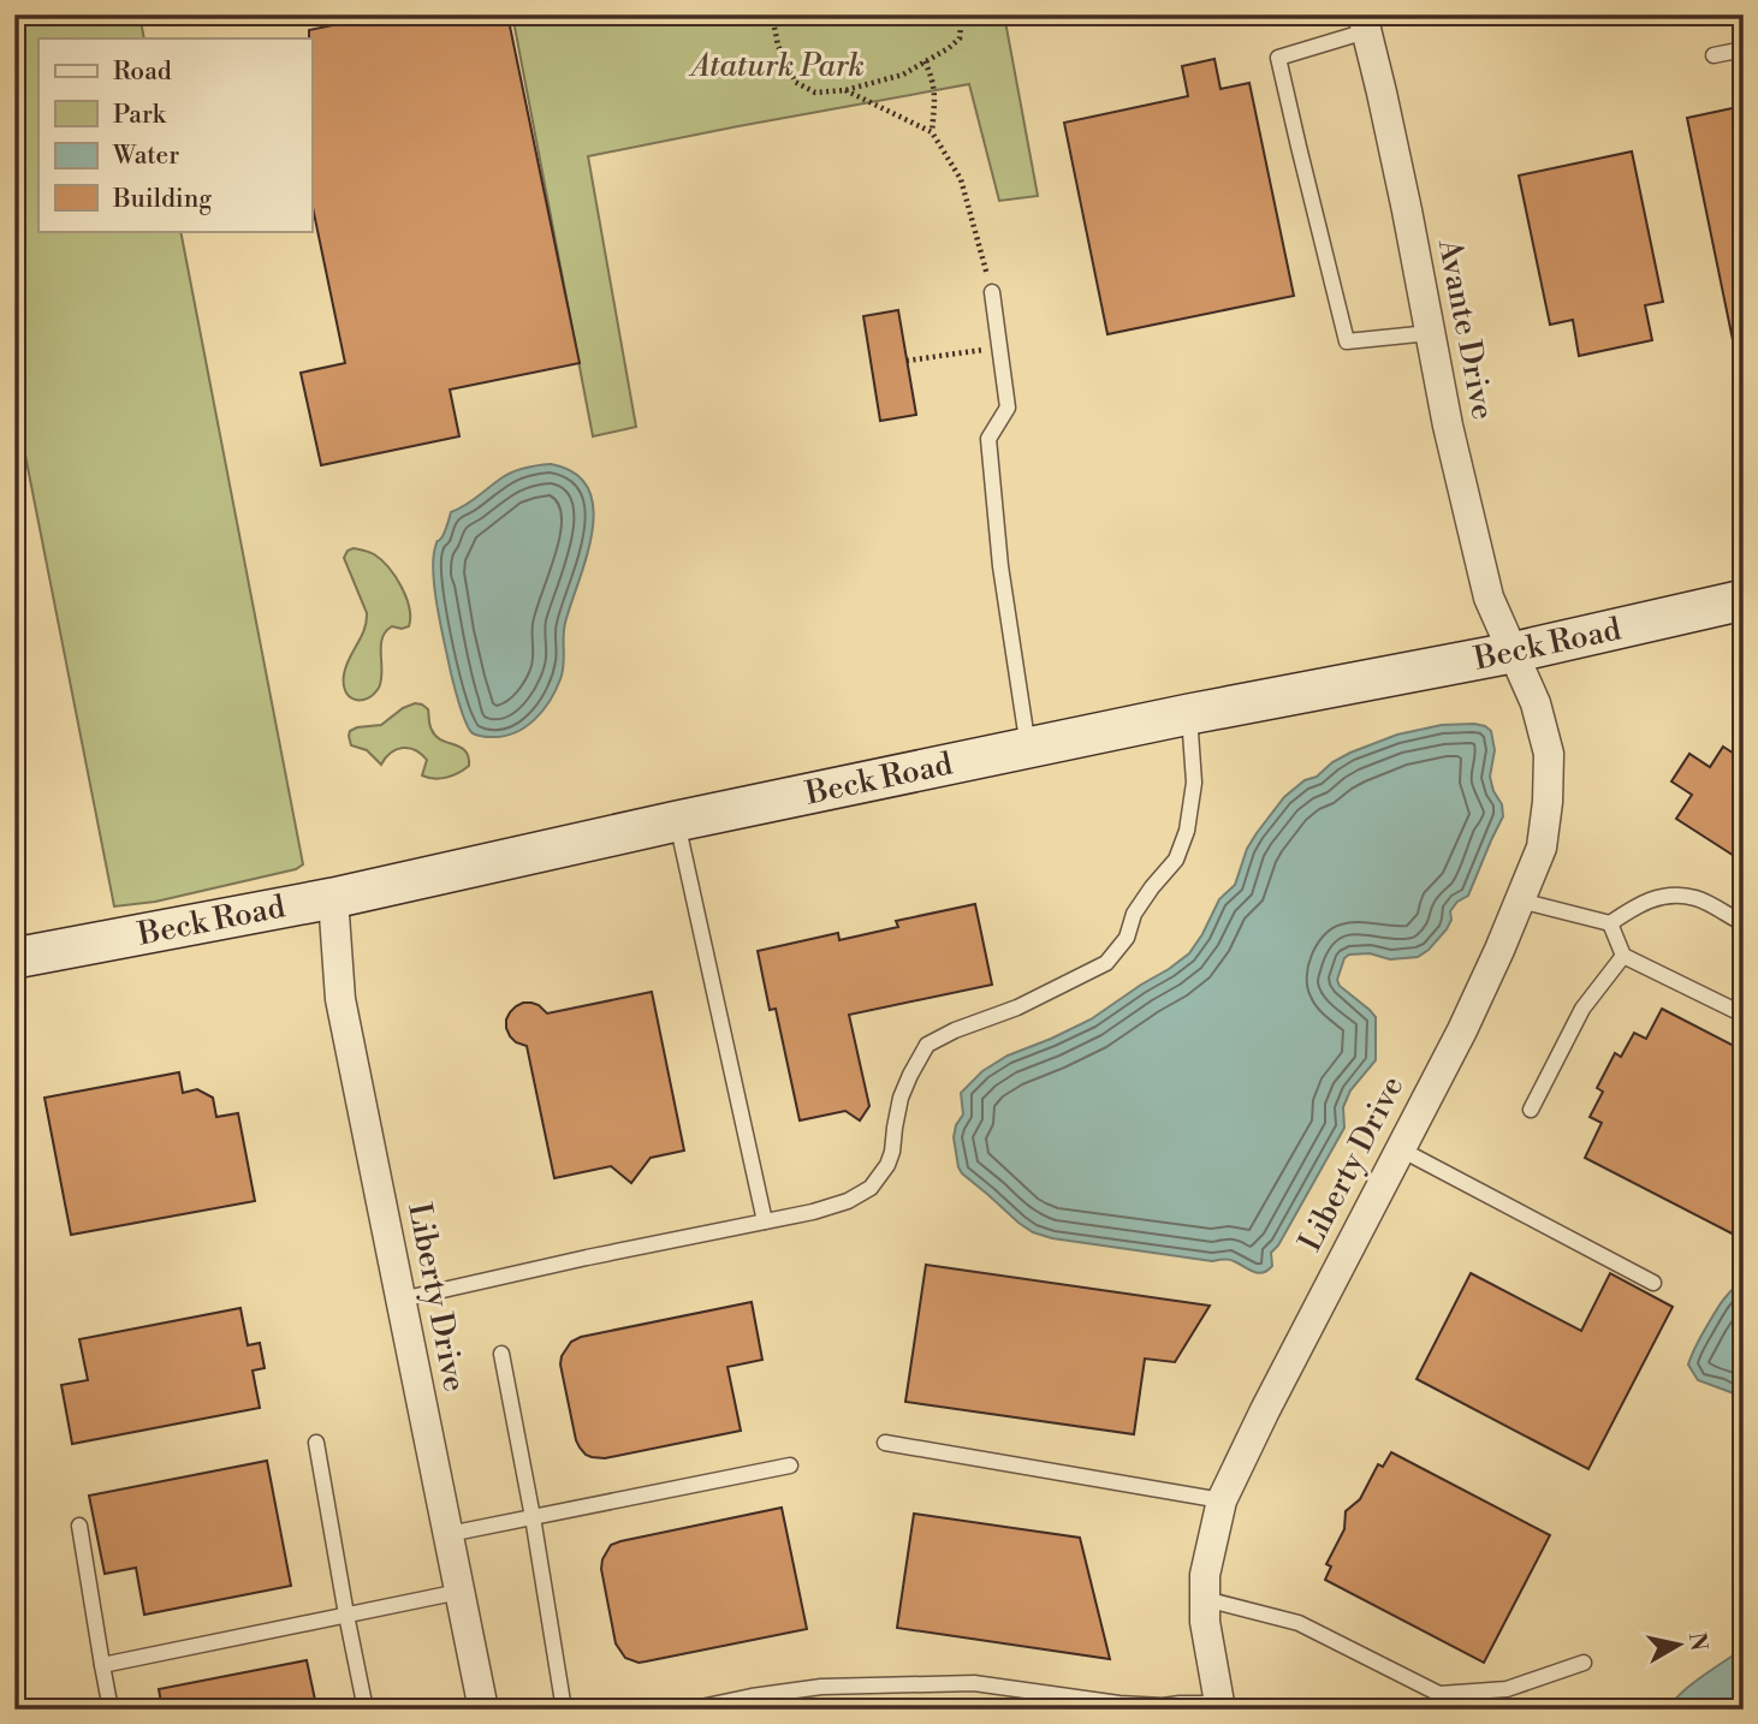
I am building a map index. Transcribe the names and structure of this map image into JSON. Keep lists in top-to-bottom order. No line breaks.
{"streets":{"street":["Avante Drive","Beck Road","Liberty Drive"]},"crossings":[["Avante Drive","Beck Road"],["Avante Drive","Liberty Drive"],["Beck Road","Liberty Drive"]],"parks":["Ataturk Park"],"legend":["Road","Park","Water","Building"],"north":"right"}
